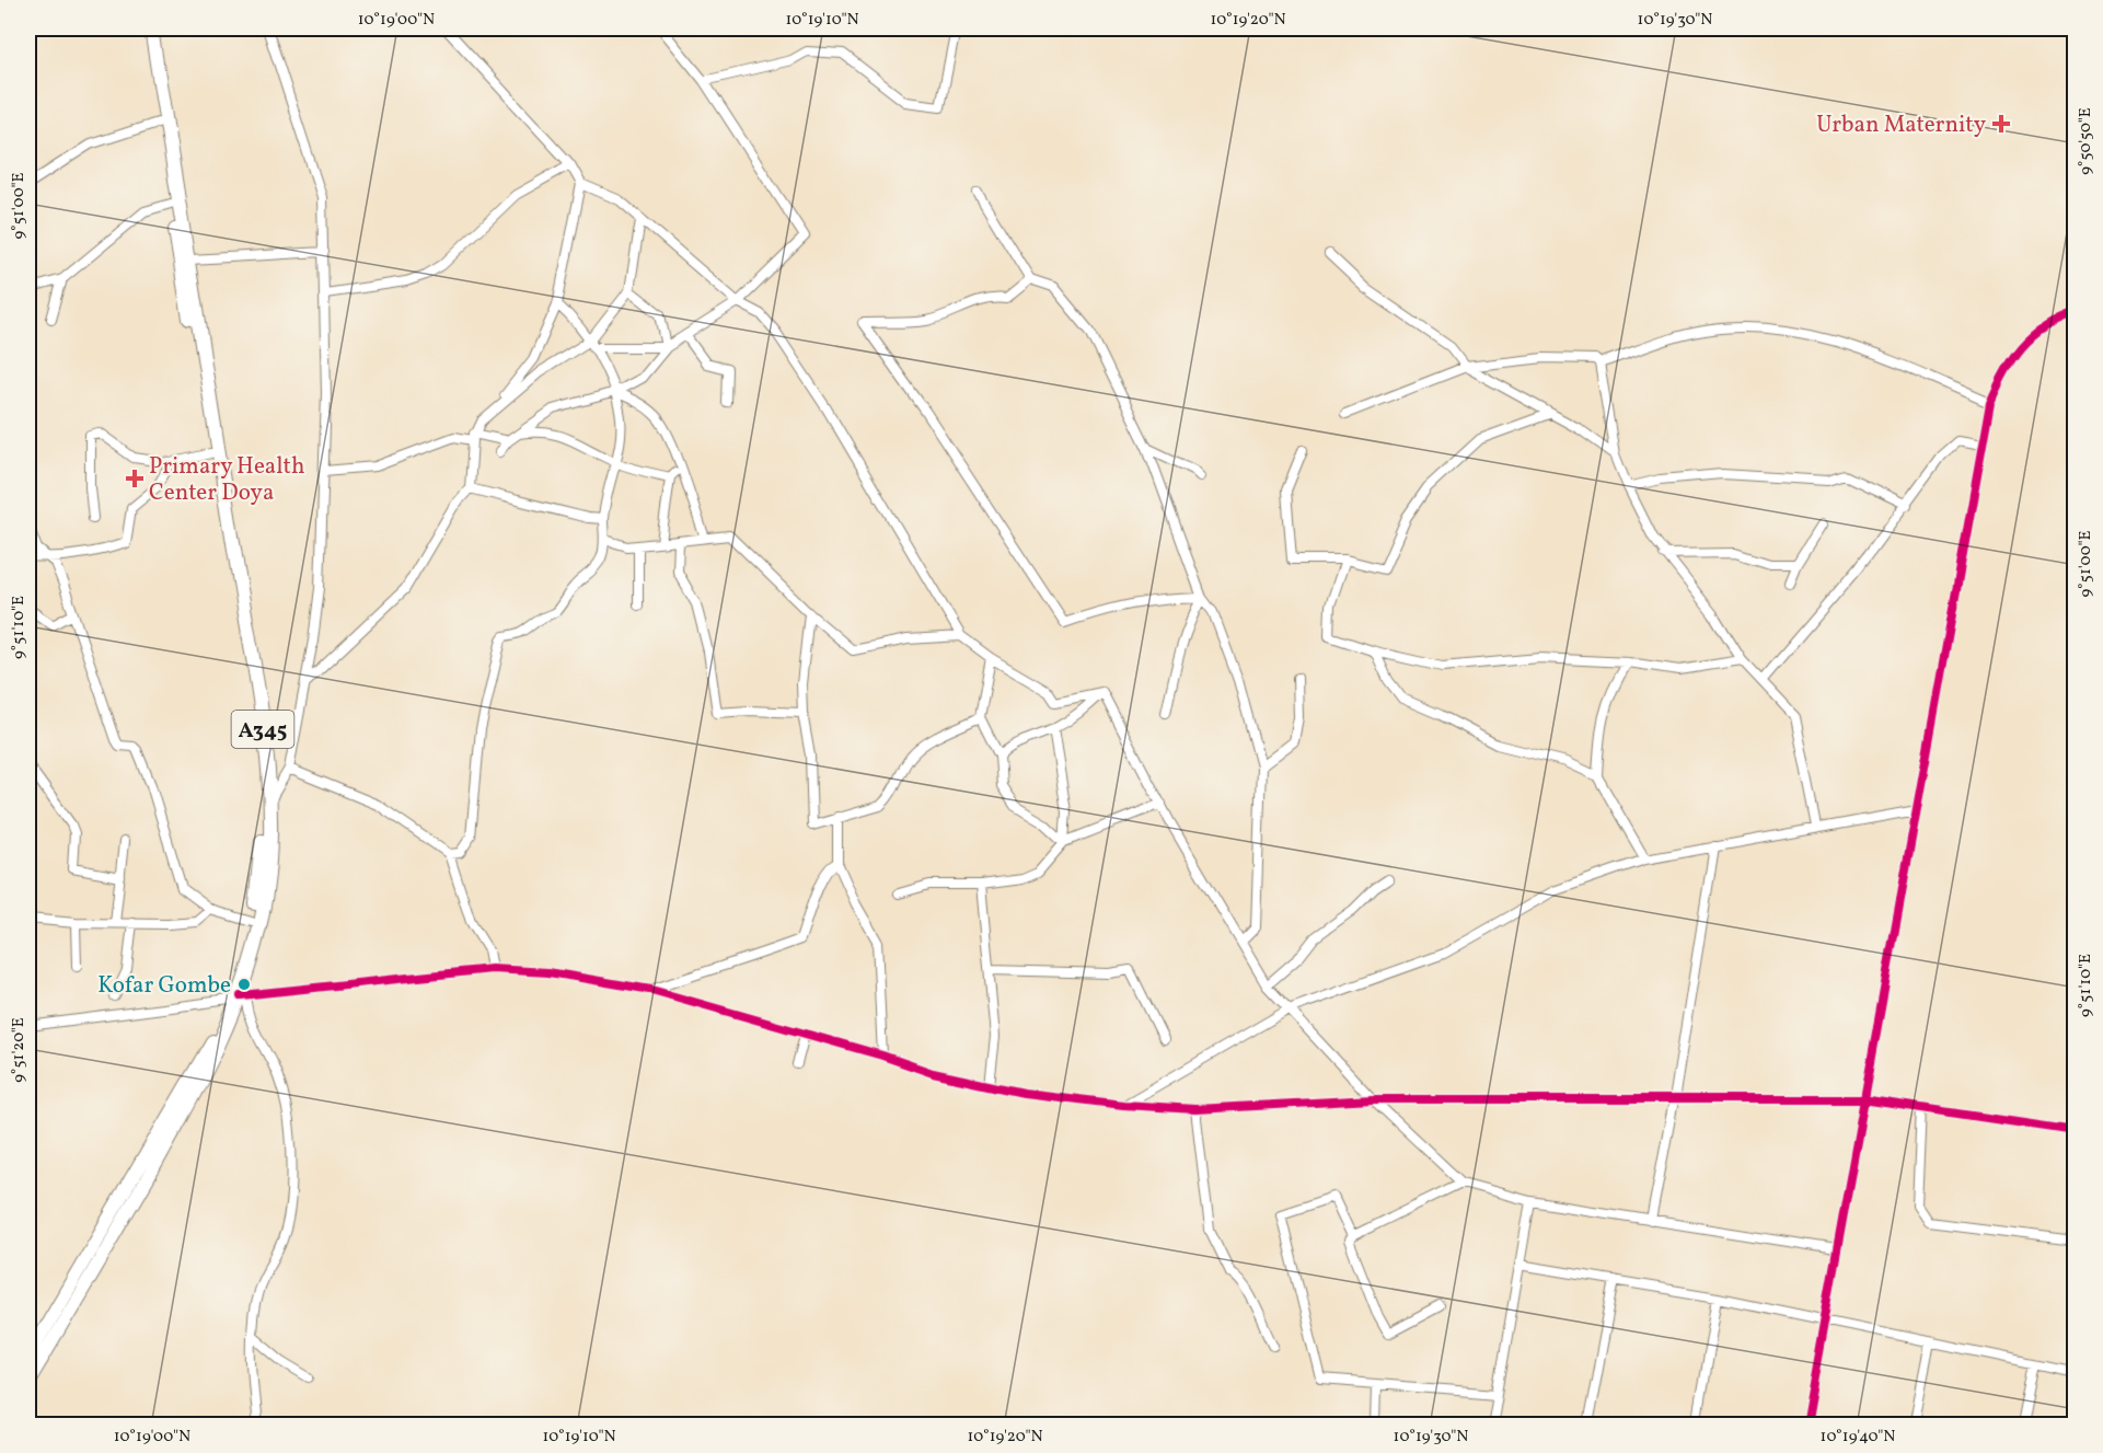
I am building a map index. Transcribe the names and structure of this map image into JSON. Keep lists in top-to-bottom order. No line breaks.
{"streets":{"highway":["A345"]},"places":{"health":["Urban Maternity","Primary Health Center Doya"],"other":["Kofar Gombe"]},"coordinates":["10°19'00\"N","10°19'10\"N","10°19'20\"N","10°19'30\"N","9°50'50\"E","9°51'00\"E","9°51'10\"E","9°51'20\"E","10°19'40\"N"]}
